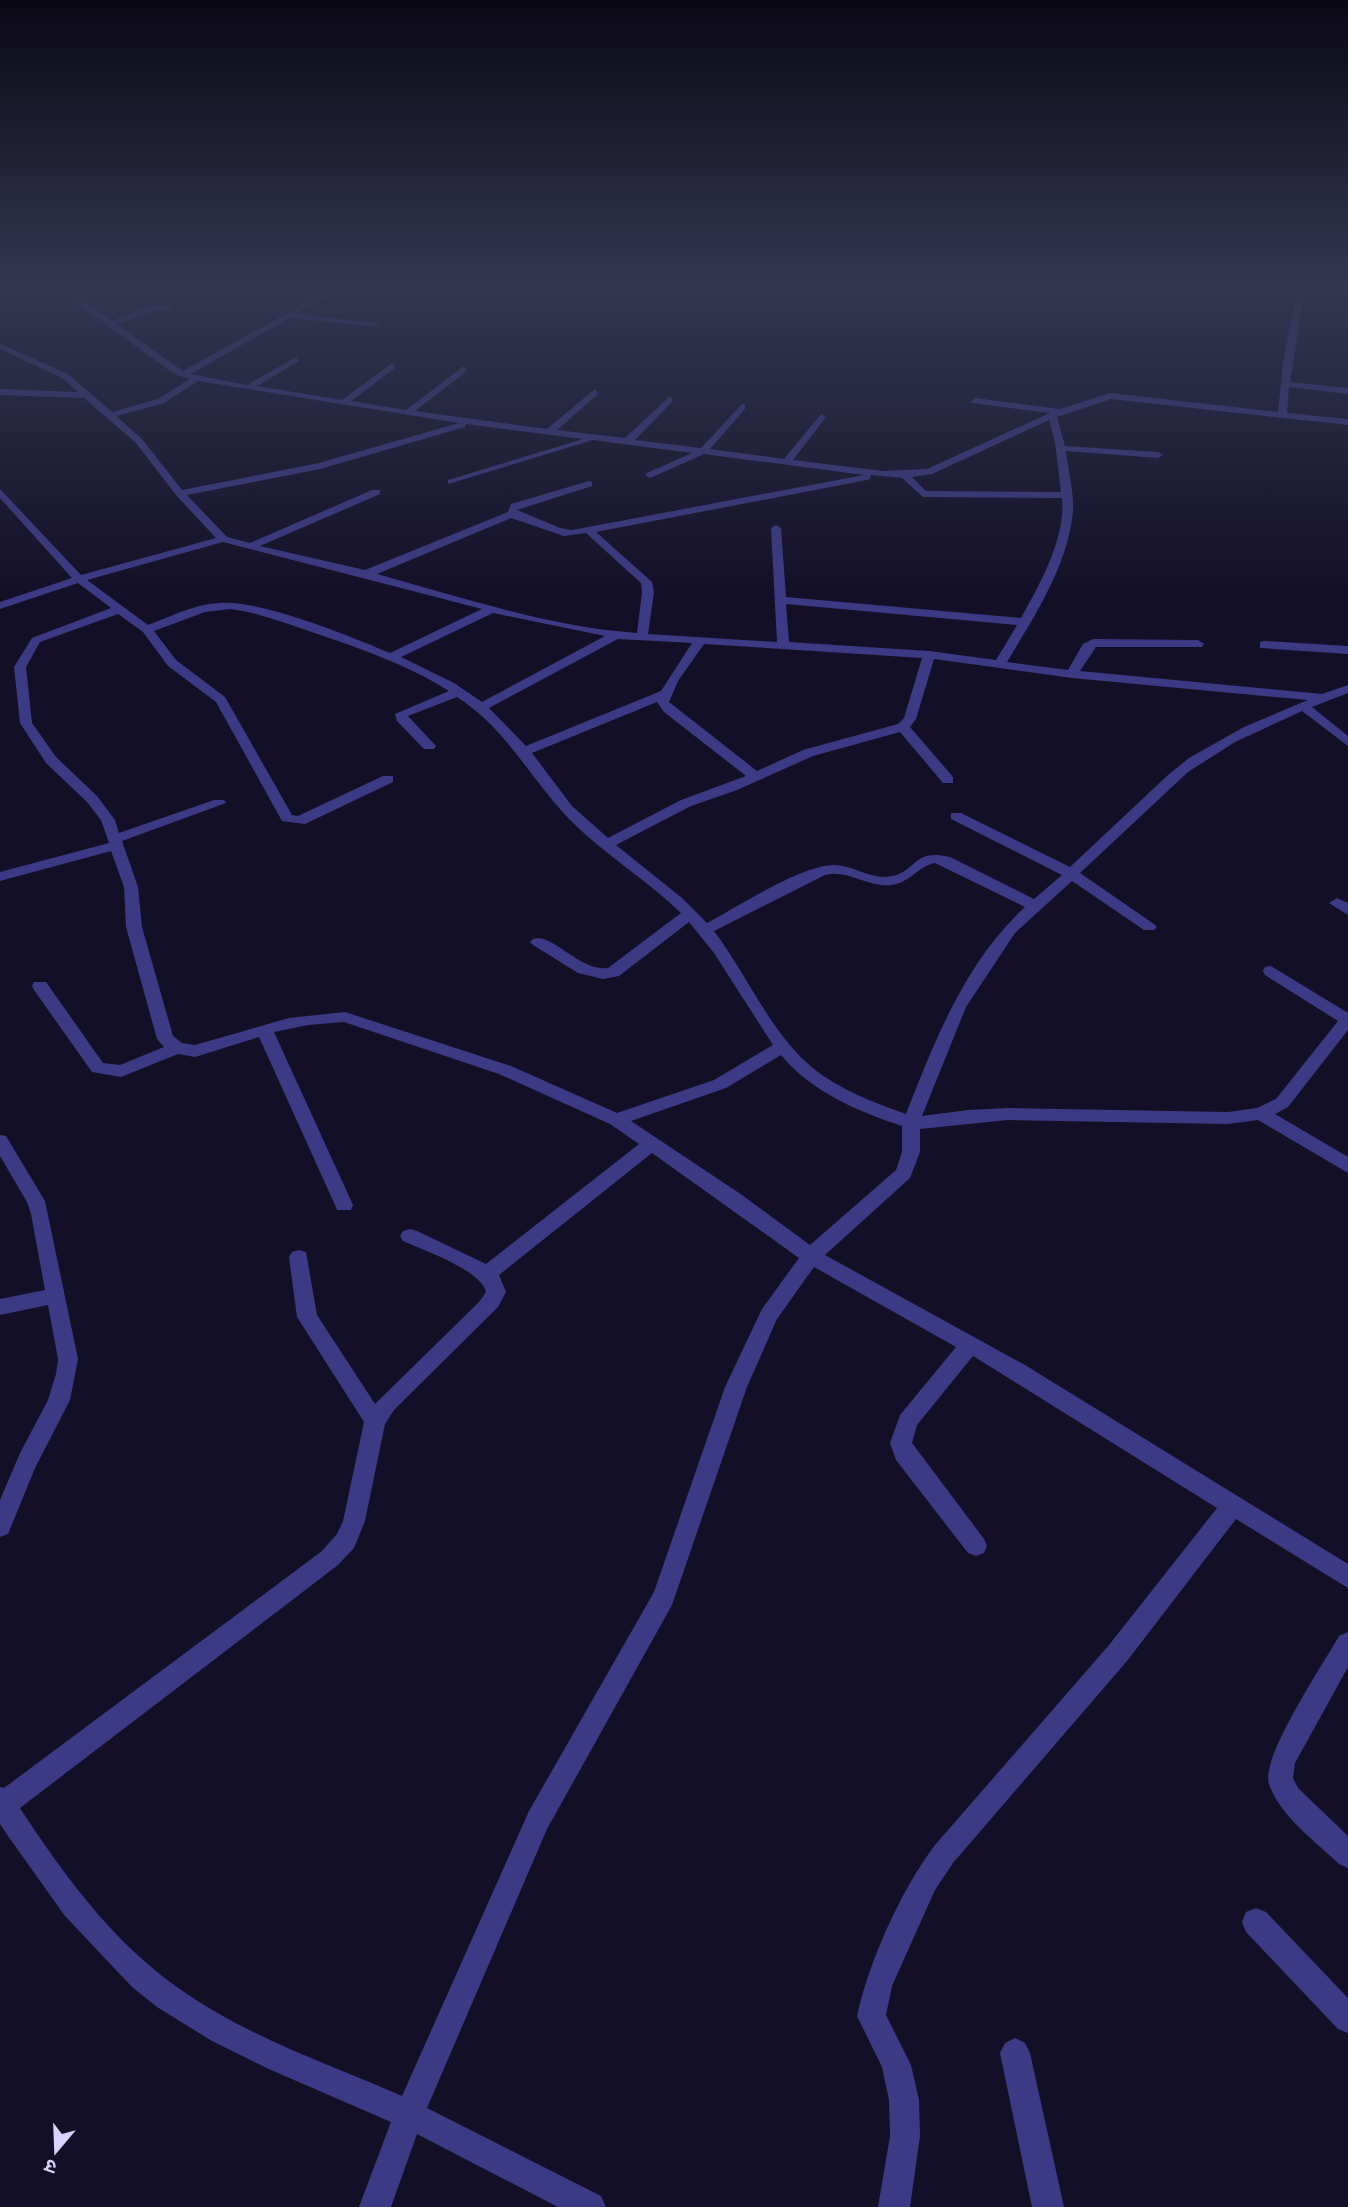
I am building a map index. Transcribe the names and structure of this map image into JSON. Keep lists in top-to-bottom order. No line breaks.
{"north":"bottom"}
